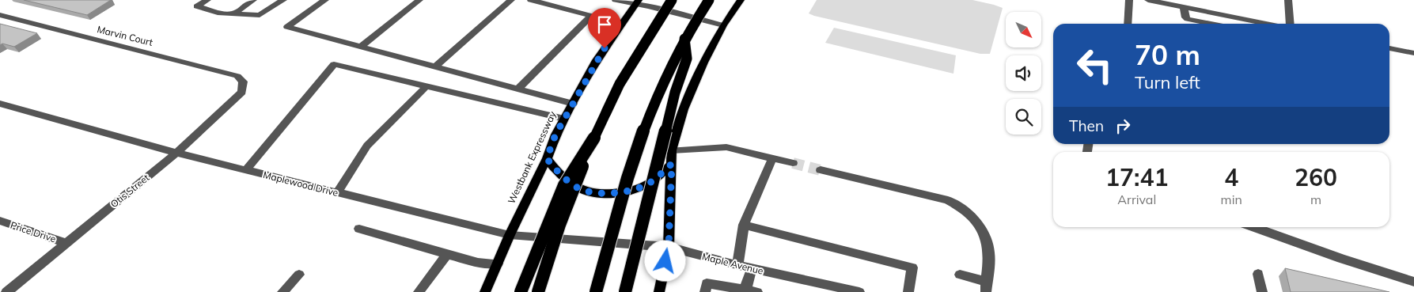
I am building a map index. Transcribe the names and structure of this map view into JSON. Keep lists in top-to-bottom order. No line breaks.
{"streets":{"main road":["Westbank Expressway"],"street":["Marvin Court","Maplewood Drive","Otis Street","Price Drive","Maple Avenue"]},"crossings":[["Marvin Court","Otis Street"],["Westbank Expressway","Maplewood Drive"],["Maplewood Drive","Otis Street"],["Maplewood Drive","Maple Avenue"],["Otis Street","Price Drive"]],"north":"bottom right","page":{"turn":["70 m","Turn left"],"then":"Then","eta":["17:41","Arrival","4","min","260","m"]}}
